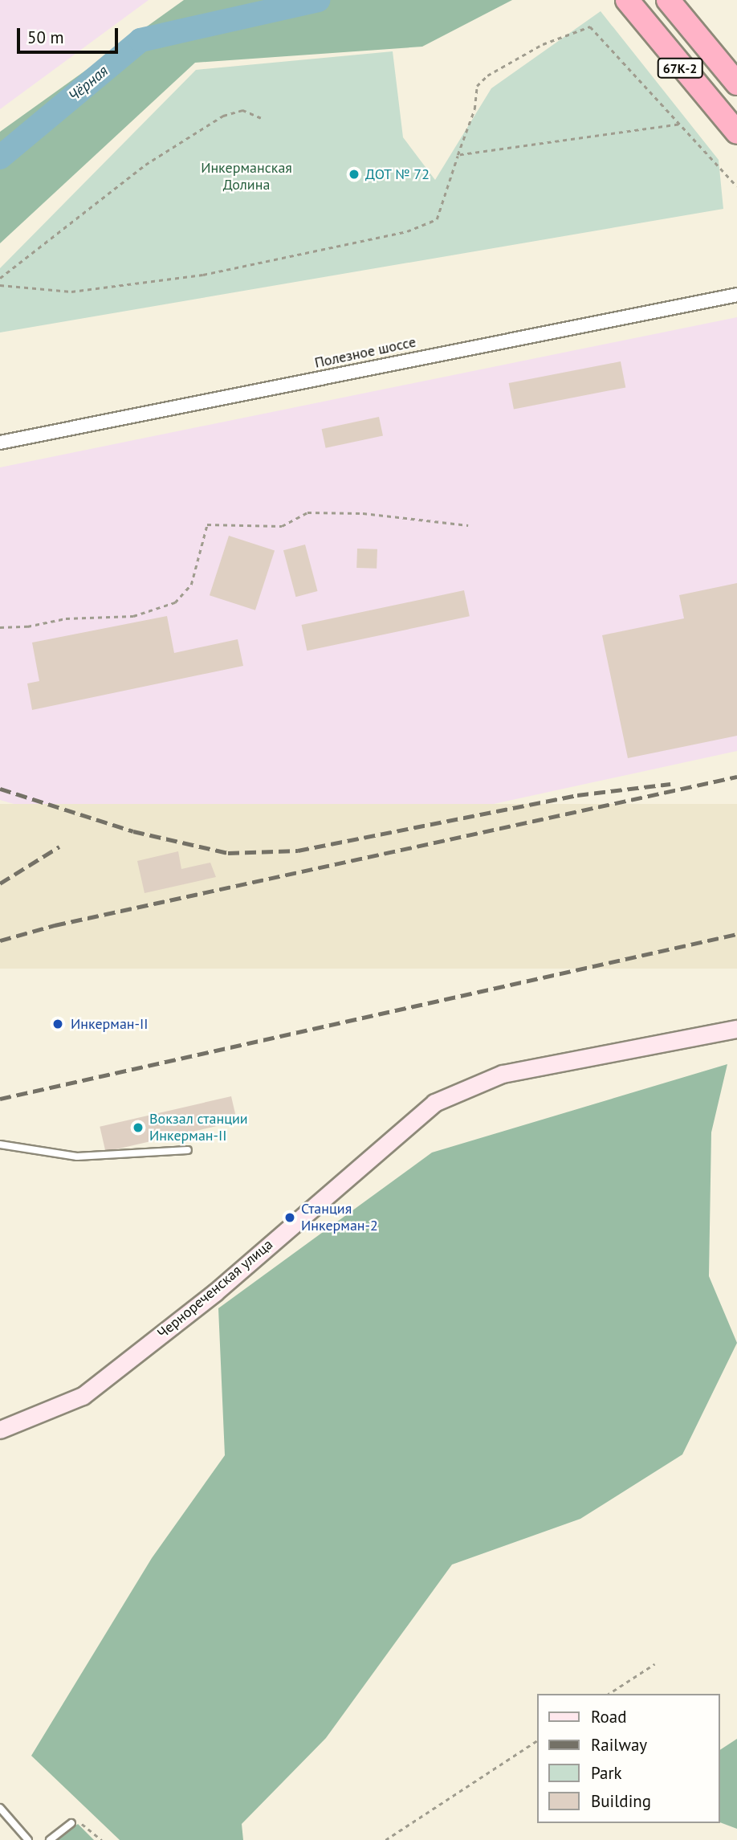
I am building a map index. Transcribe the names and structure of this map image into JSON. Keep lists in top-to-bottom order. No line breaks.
{"streets":{"highway":["67К-2"],"main road":["Чернореченская улица"],"street":["Полезное шоссе"]},"water":["Чёрная"],"parks":["Инкерманская Долина"],"places":["ДОТ № 72","Инкерман-II","Вокзал станции Инкерман-II","Станция Инкерман-2"],"legend":["Road","Railway","Park","Building"],"scale_bar":"50 m"}
